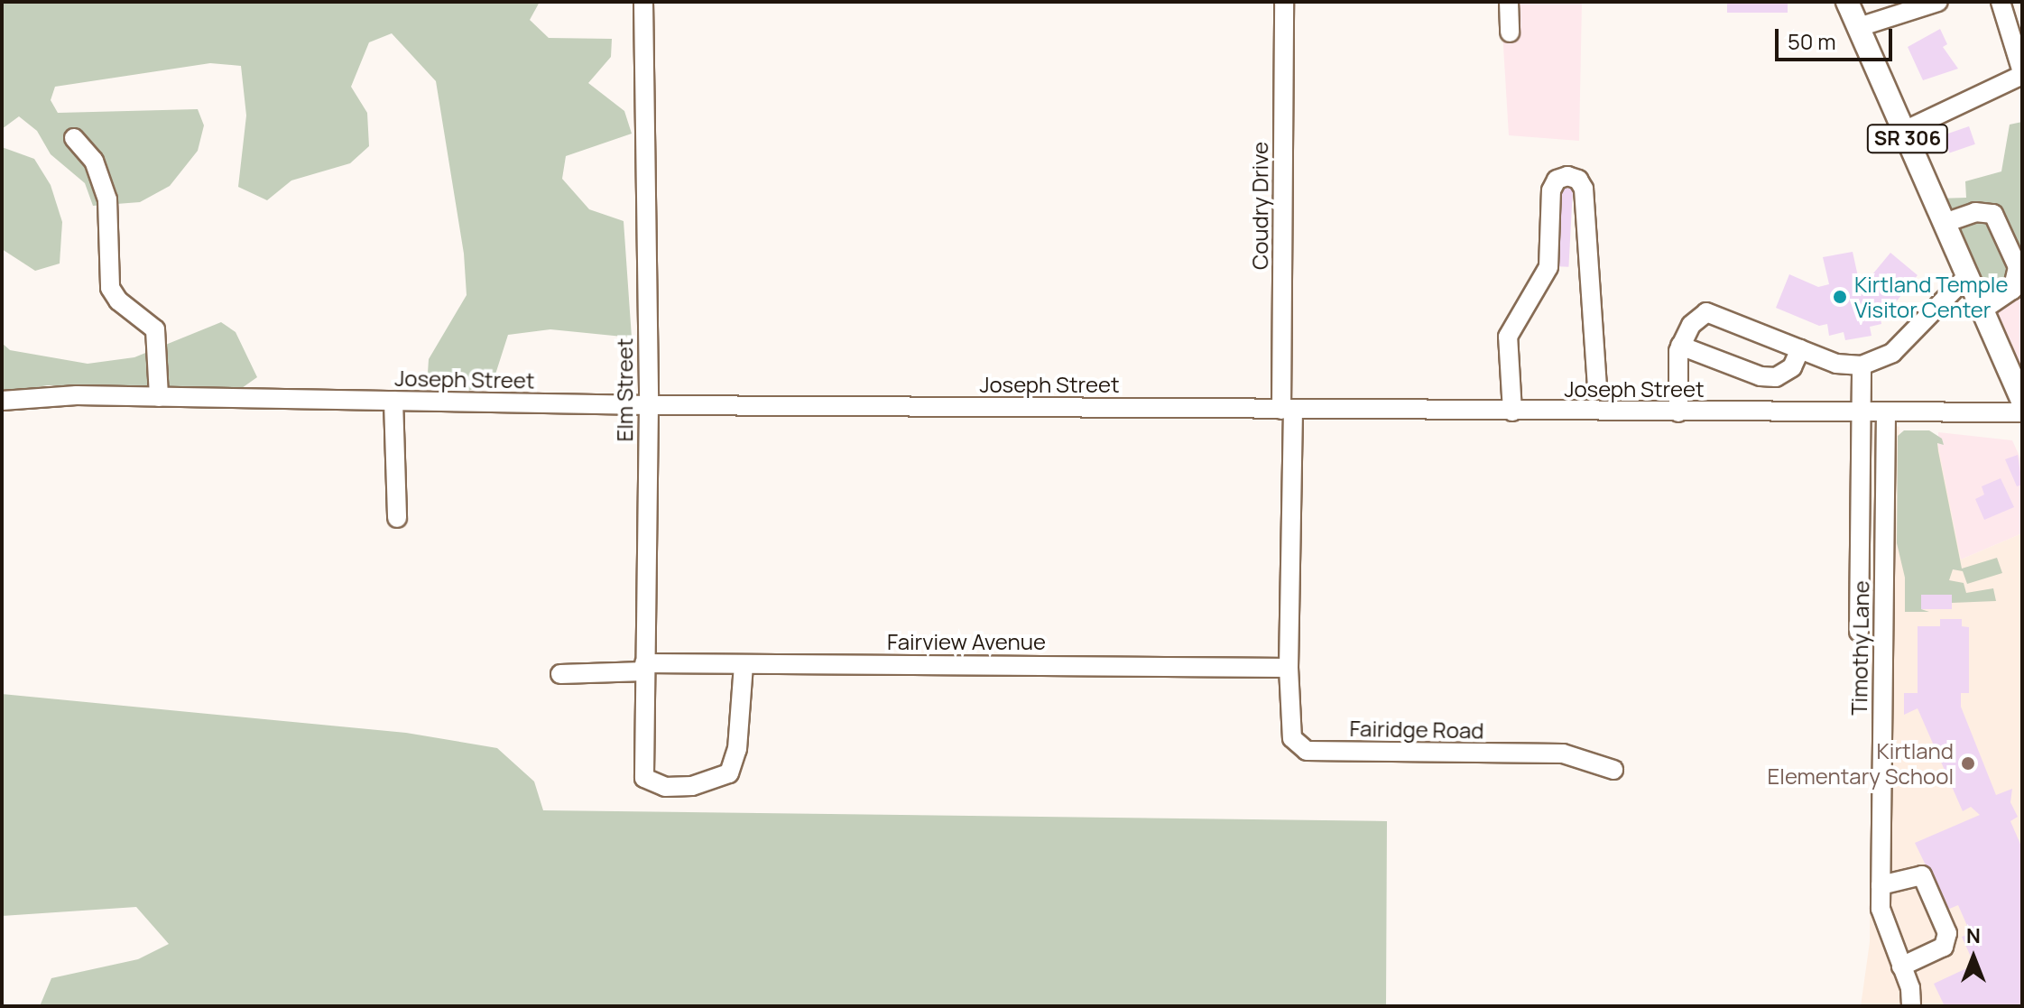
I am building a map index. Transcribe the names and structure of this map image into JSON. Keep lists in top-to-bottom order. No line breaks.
{"streets":{"main road":["SR 306"],"street":["Coudry Drive","Joseph Street","Elm Street","Fairview Avenue","Timothy Lane","Fairidge Road"]},"crossings":[["Coudry Drive","Joseph Street"],["Coudry Drive","Fairview Avenue"],["Coudry Drive","Fairidge Road"],["Joseph Street","Elm Street"],["Joseph Street","Timothy Lane"],["Elm Street","Fairview Avenue"],["Fairview Avenue","Fairidge Road"]],"places":["Kirtland Temple Visitor Center","Kirtland Elementary School"],"scale_bar":"50 m","north":"top"}
